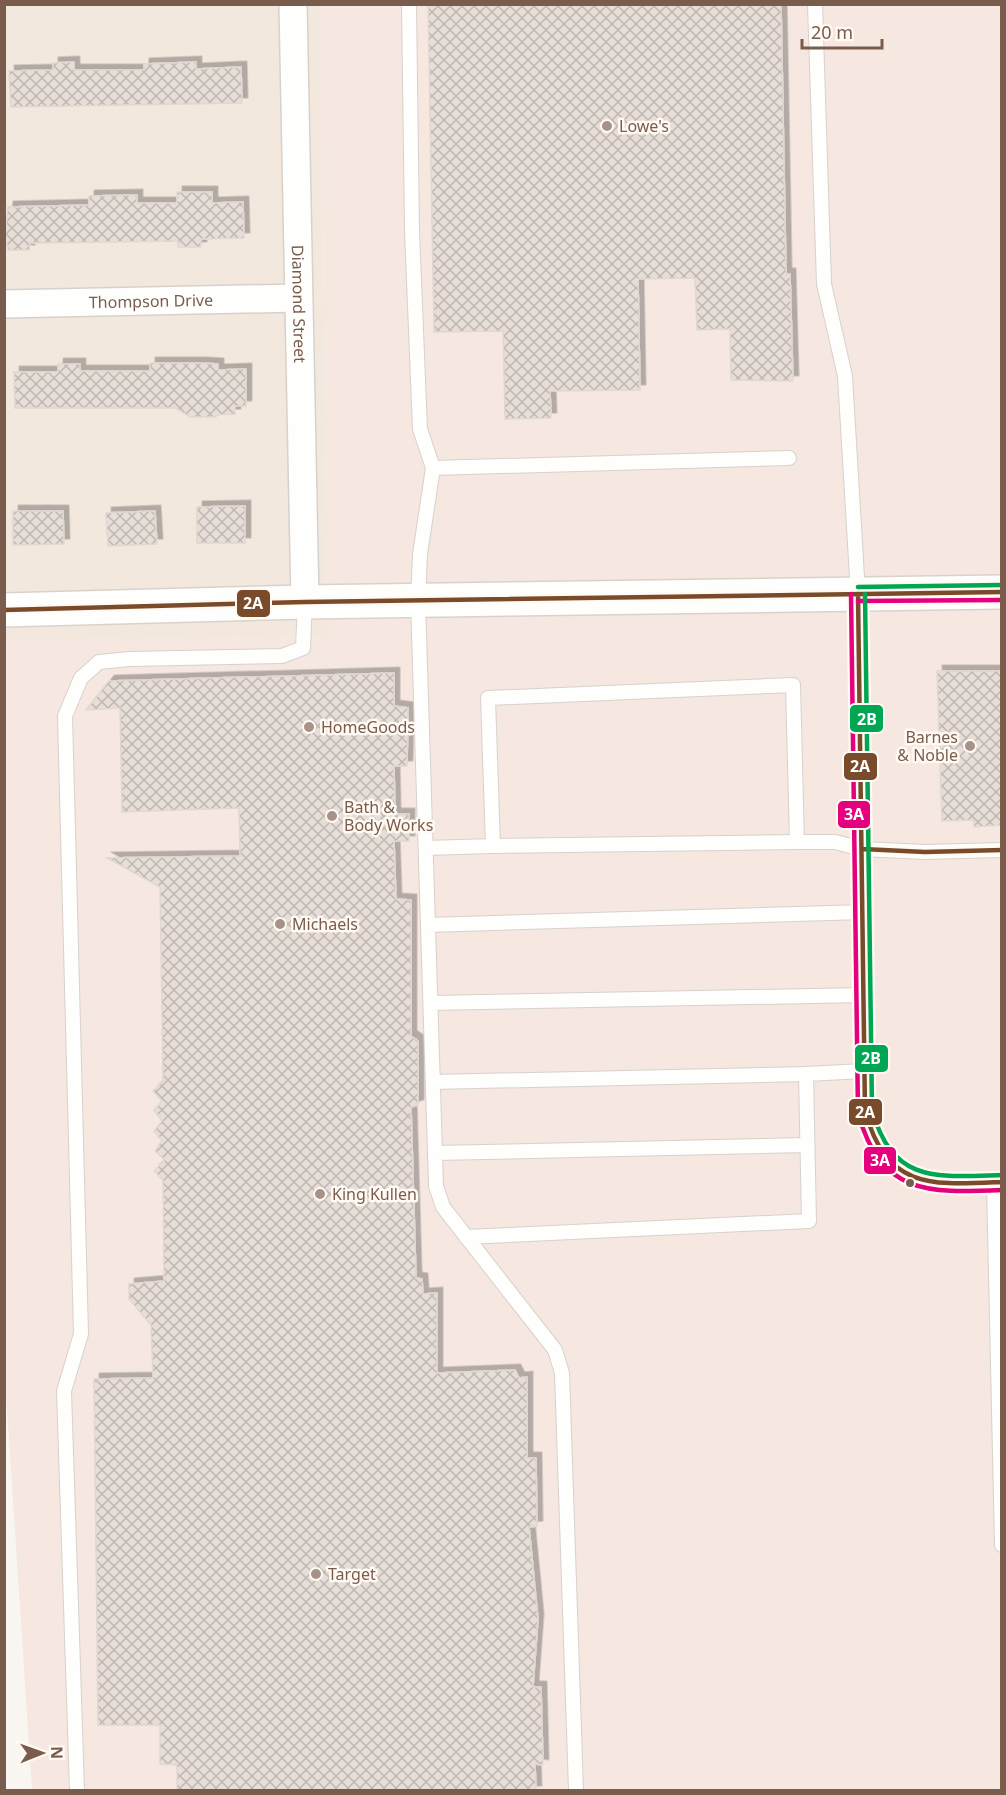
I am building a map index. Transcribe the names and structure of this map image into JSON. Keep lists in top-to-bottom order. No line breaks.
{"streets":{"street":["Thompson Drive","Diamond Street"]},"crossings":[["Thompson Drive","Diamond Street"]],"places":["Lowe's","HomeGoods","Barnes & Noble","Bath & Body Works","Michaels","King Kullen","Target"],"lines":["transit line 2B","transit line 2A","transit line 3A"],"scale_bar":"20 m","north":"right"}
